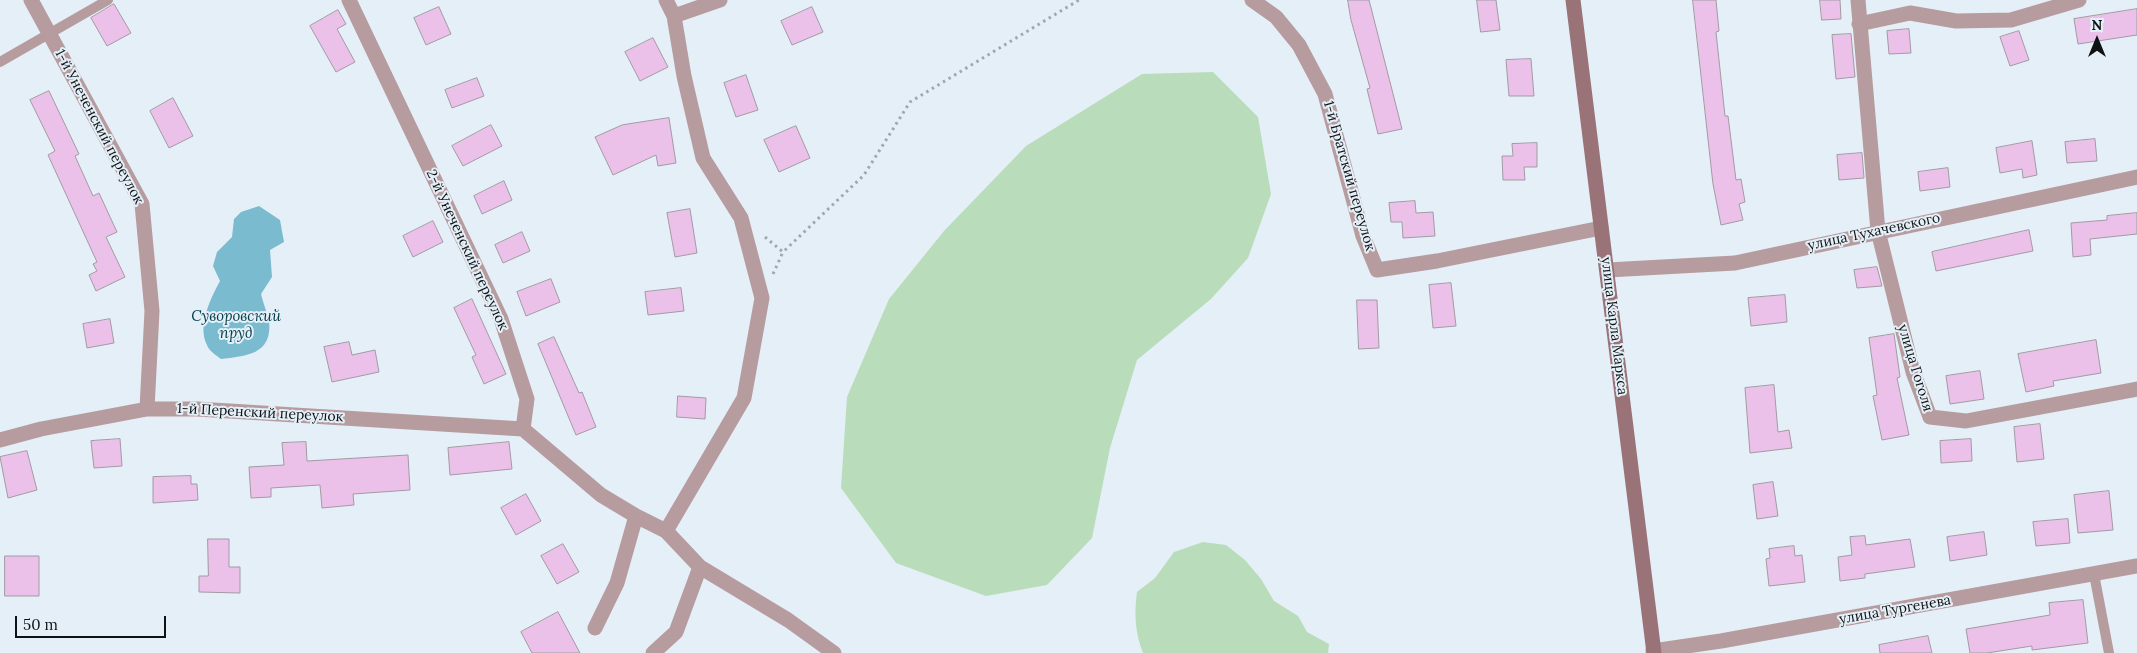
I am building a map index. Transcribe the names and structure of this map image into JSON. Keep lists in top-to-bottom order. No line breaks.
{"streets":{"main road":["улица Карла Маркса"],"street":["1-й Унеченский переулок","1-й Братский переулок","улица Тухачевского","2-й Унеченский переулок","улица Гоголя","1-й Перенский переулок","улица Тургенева"]},"crossings":[["1-й Унеченский переулок","1-й Перенский переулок"],["1-й Братский переулок","улица Карла Маркса"],["улица Тухачевского","улица Карла Маркса"],["улица Тухачевского","улица Гоголя"],["2-й Унеченский переулок","1-й Перенский переулок"],["улица Карла Маркса","улица Тургенева"]],"water":["Суворовский пруд"],"scale_bar":"50 m","north":"top"}
